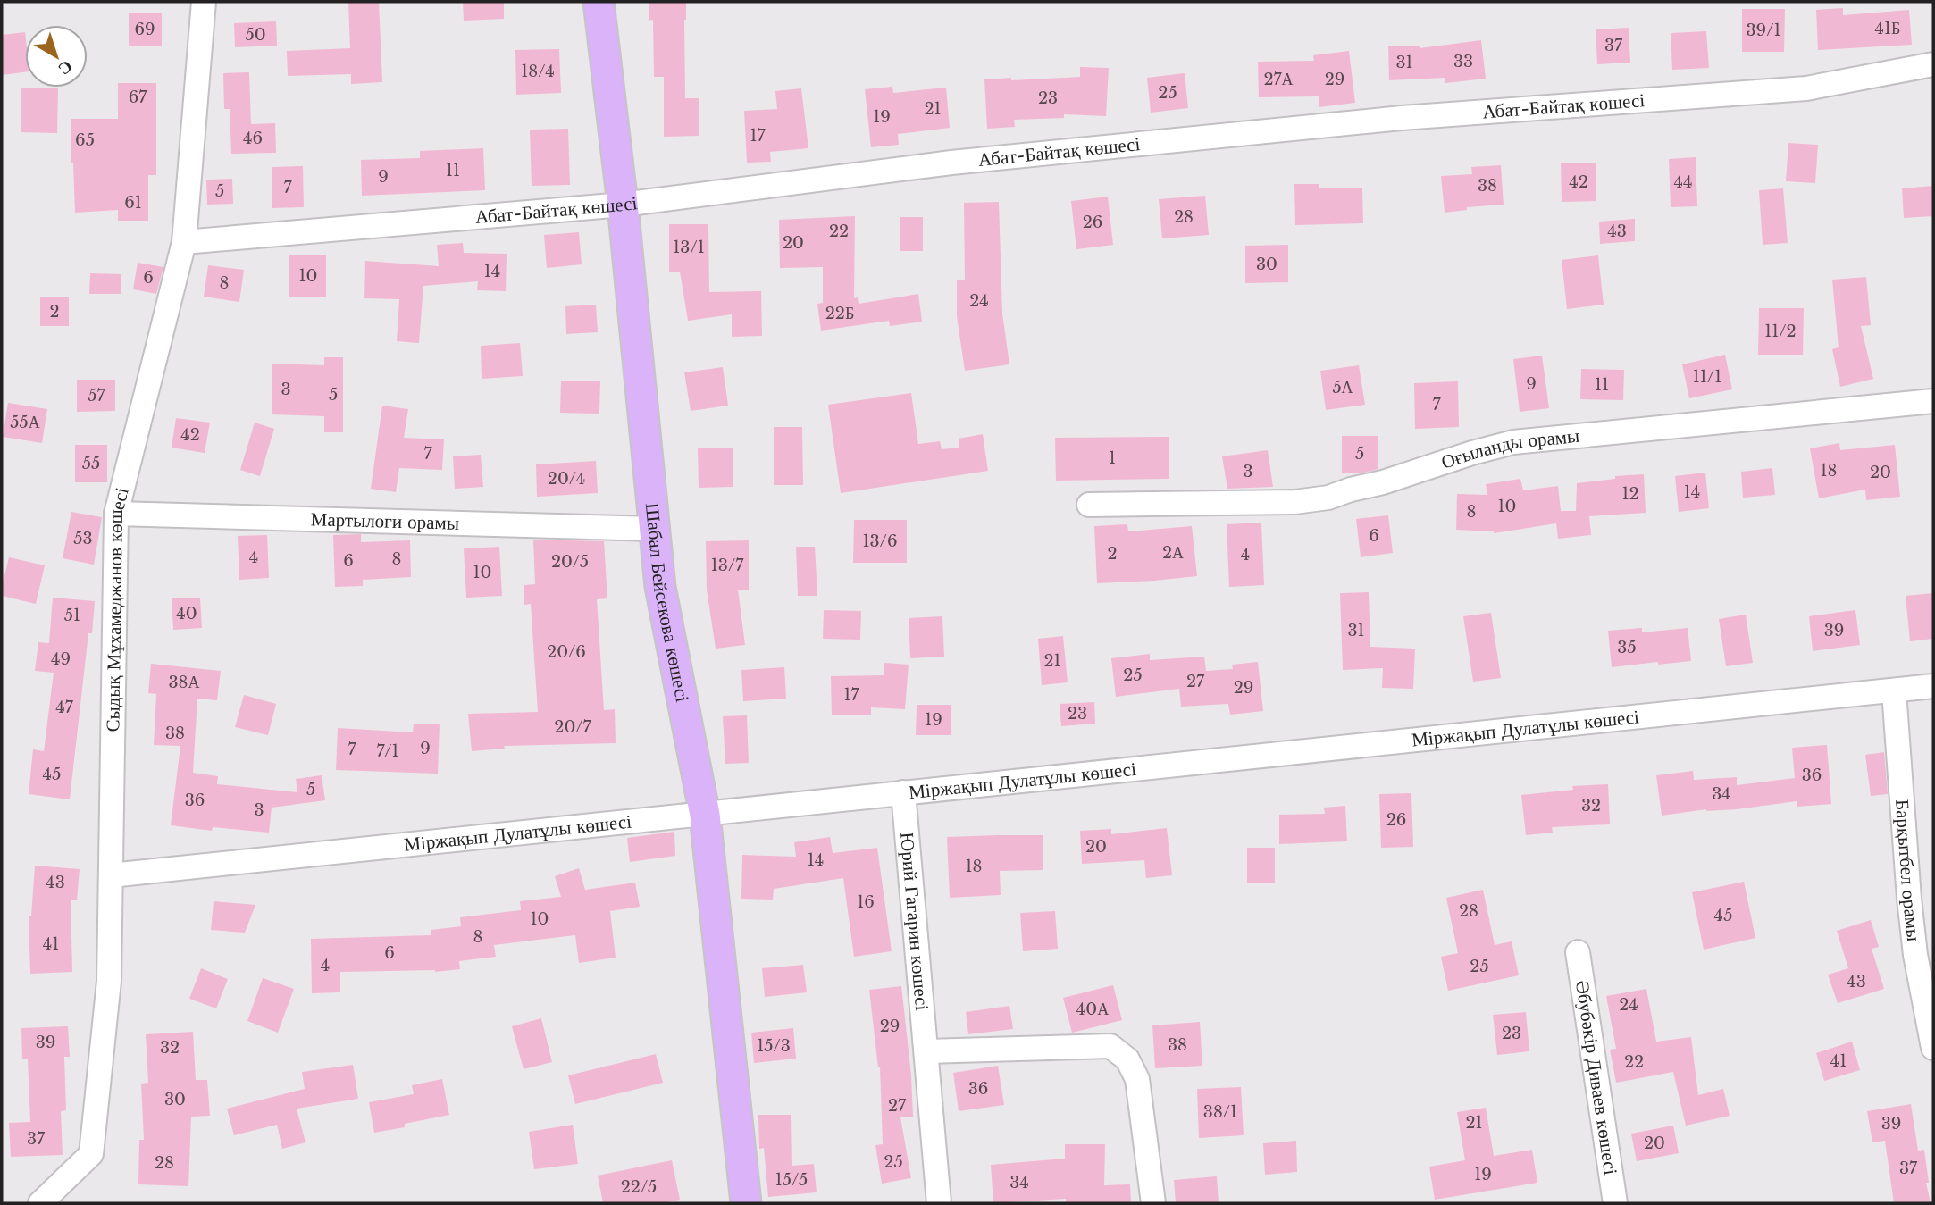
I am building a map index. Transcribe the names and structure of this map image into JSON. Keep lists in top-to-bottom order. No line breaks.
{"streets":{"main road":["Шабал Бейсекова көшесі"],"street":["Абат-Байтақ көшесі","Оғыланды орамы","Мартылоги орамы","Сыдық Мұхамеджанов көшесі","Міржақып Дулатұлы көшесі","Барқытбел орамы","Юрий Гагарин көшесі","Әбубәкір Диваев көшесі"]},"crossings":[["Абат-Байтақ көшесі","Шабал Бейсекова көшесі"],["Абат-Байтақ көшесі","Сыдық Мұхамеджанов көшесі"],["Мартылоги орамы","Шабал Бейсекова көшесі"],["Мартылоги орамы","Сыдық Мұхамеджанов көшесі"],["Шабал Бейсекова көшесі","Міржақып Дулатұлы көшесі"],["Сыдық Мұхамеджанов көшесі","Міржақып Дулатұлы көшесі"],["Міржақып Дулатұлы көшесі","Барқытбел орамы"],["Міржақып Дулатұлы көшесі","Юрий Гагарин көшесі"]],"house_numbers":["41Б","69","39/1","50","37","33","31","18/4","27А","29","25","67","23","21","19","17","46","65","11","9","42","44","38","7","5","61","28","26","22","43","20","13/1","30","14","10","6","8","24","2","22Б","11/2","11/1","9","11","5А","3","5","57","7","55А","42","7","5","1","55","18","3","20","20/4","14","12","10","8","6","53","13/6","2А","2","4","4","8","6","20/5","13/7","10","40","51","31","39","35","20/6","49","21","25","27","38А","29","17","47","23","19","20/7","38","9","7","7/1","45","36","5","34","36","32","3","26","20","14","18","43","16","28","45","10","8","41","6","4","25","43","24","40А","29","23","39","38","15/3","32","41","22","36","30","27","38/1","21","39","37","20","25","28","37","19","15/5","34","22/5"],"north":"bottom right"}
